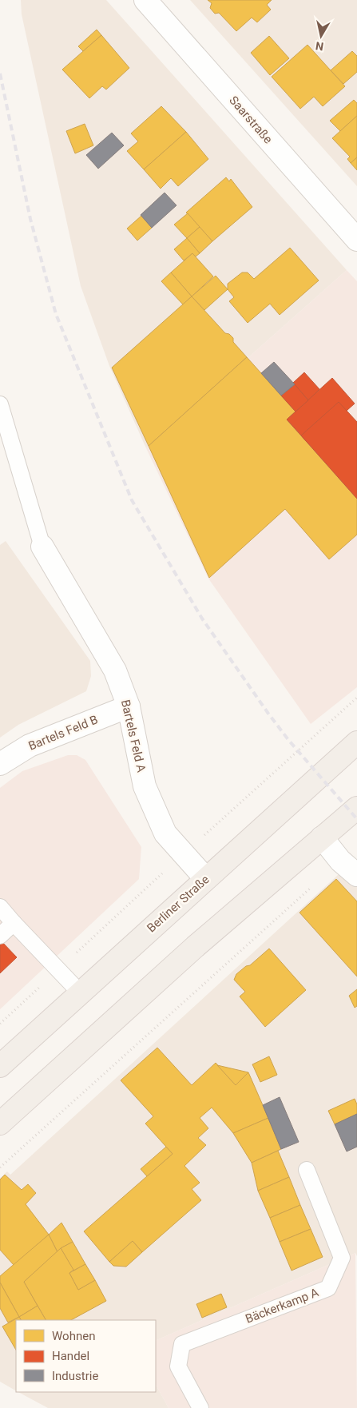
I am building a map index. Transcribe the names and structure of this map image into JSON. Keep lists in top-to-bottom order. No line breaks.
{"streets":{"main road":["Berliner Straße"],"street":["Saarstraße","Bartels Feld B","Bartels Feld A"],"lane":["Bäckerkamp A"]},"crossings":[["Bartels Feld B","Bartels Feld A"],["Bartels Feld A","Berliner Straße"]],"legend":["Wohnen","Handel","Industrie"],"north":"bottom"}
